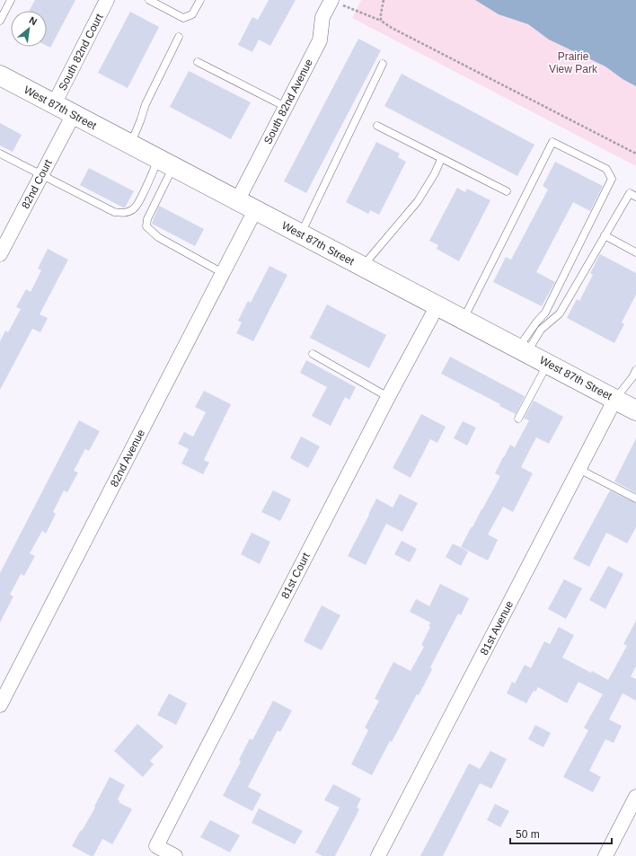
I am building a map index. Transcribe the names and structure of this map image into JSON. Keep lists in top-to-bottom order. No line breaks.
{"streets":{"main road":["West 87th Street"],"street":["South 82nd Court","South 82nd Avenue","82nd Court","82nd Avenue","81st Court","81st Avenue"]},"crossings":[["South 82nd Court","West 87th Street"],["South 82nd Avenue","West 87th Street"],["West 87th Street","82nd Court"],["West 87th Street","82nd Avenue"],["West 87th Street","81st Court"],["West 87th Street","81st Avenue"]],"parks":["Prairie View Park"],"scale_bar":"50 m","north":"top right"}
